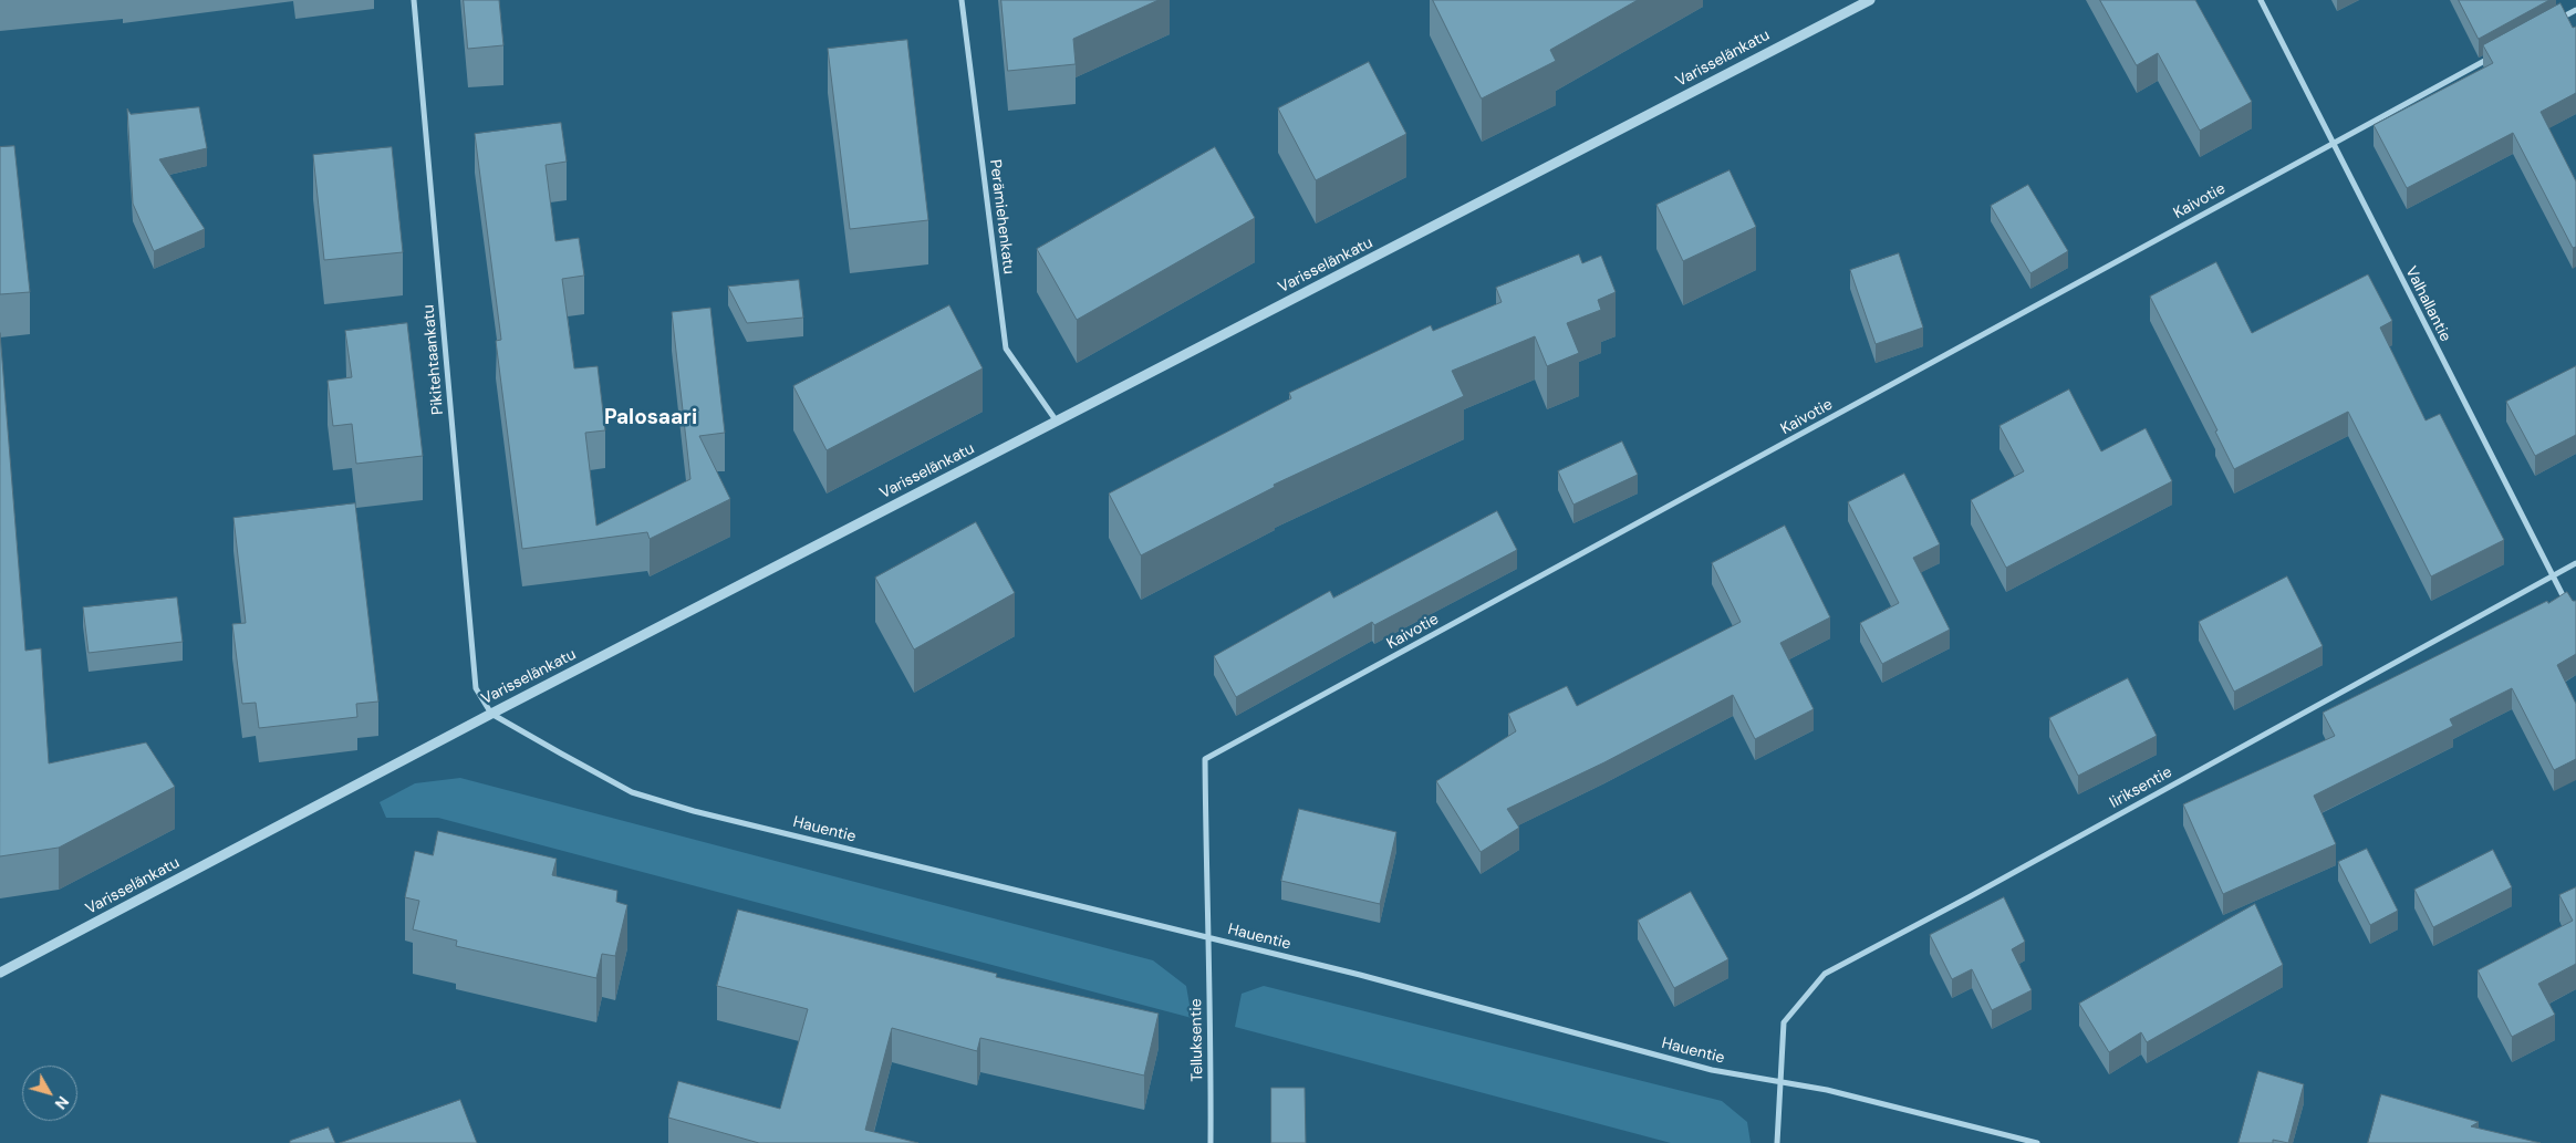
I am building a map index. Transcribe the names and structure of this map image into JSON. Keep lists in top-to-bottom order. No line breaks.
{"streets":{"street":["Varisselänkatu","Kaivotie","Perämiehenkatu","Valhallantie","Pikitehtaankatu","Iiriksentie","Hauentie","Telluksentie"]},"crossings":[["Varisselänkatu","Perämiehenkatu"],["Varisselänkatu","Pikitehtaankatu"],["Varisselänkatu","Hauentie"],["Kaivotie","Valhallantie"],["Kaivotie","Hauentie"],["Kaivotie","Telluksentie"],["Valhallantie","Iiriksentie"],["Pikitehtaankatu","Hauentie"],["Iiriksentie","Hauentie"],["Hauentie","Telluksentie"]],"districts":["Palosaari"],"north":"bottom right"}
